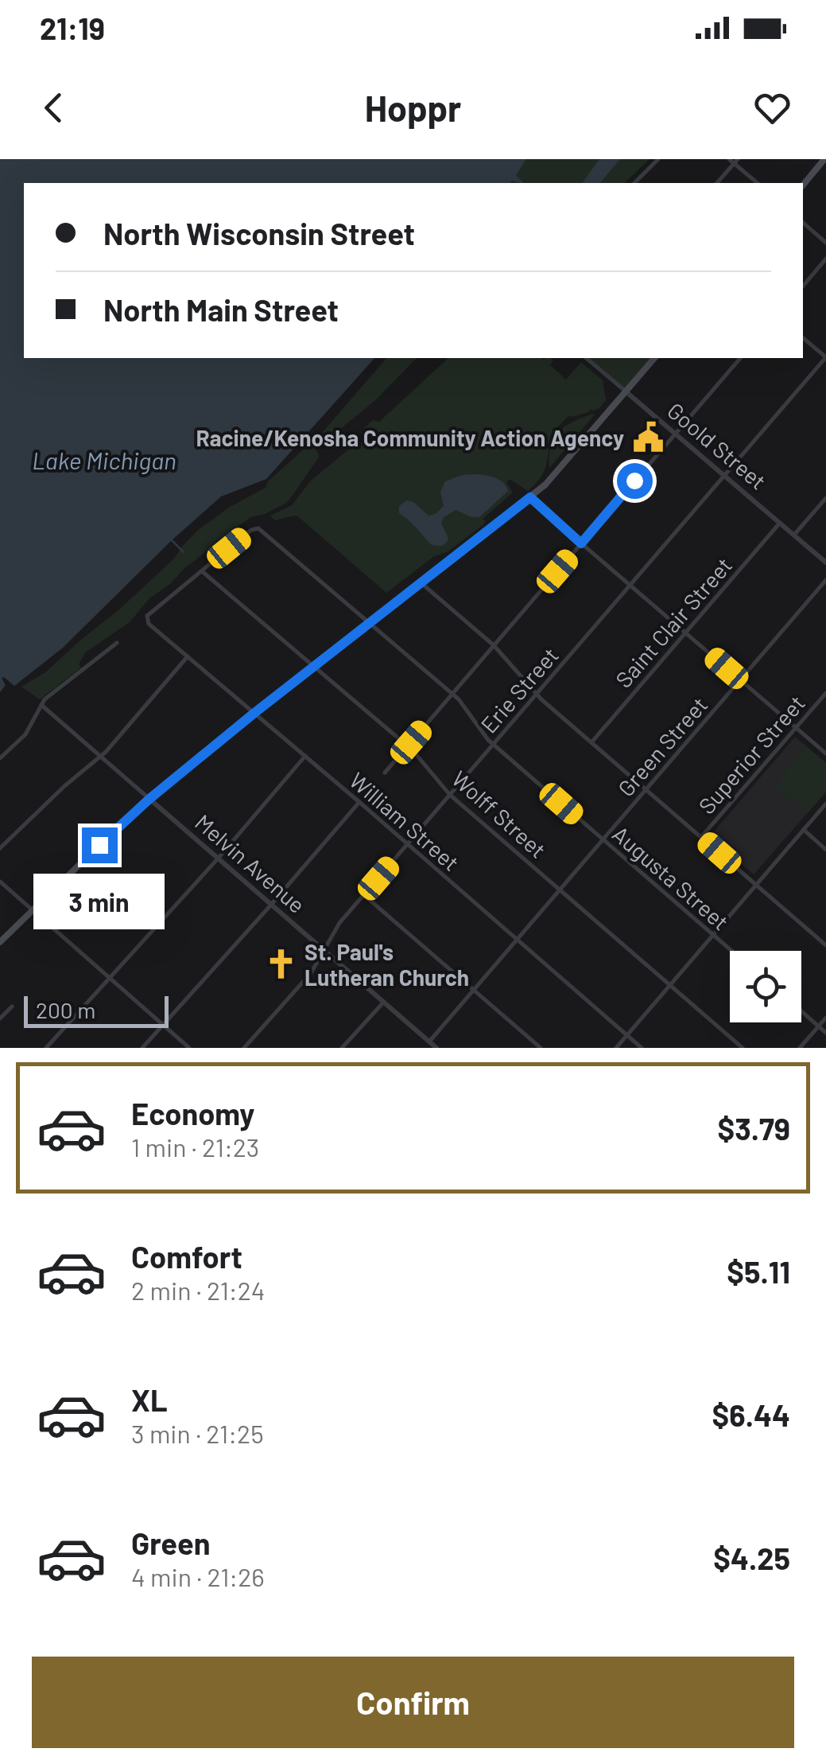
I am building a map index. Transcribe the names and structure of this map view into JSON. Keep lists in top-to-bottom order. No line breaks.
{"streets":{"street":["Goold Street","Saint Clair Street","Erie Street","Green Street","Superior Street","Wolff Street","William Street","Melvin Avenue","Augusta Street"]},"crossings":[["Goold Street","Saint Clair Street"],["Goold Street","Erie Street"],["Erie Street","Wolff Street"],["Erie Street","William Street"],["Erie Street","Melvin Avenue"],["Erie Street","Augusta Street"],["Green Street","Wolff Street"],["Green Street","William Street"],["Green Street","Melvin Avenue"],["Green Street","Augusta Street"],["Wolff Street","William Street"],["Wolff Street","Augusta Street"],["William Street","Augusta Street"]],"water":["Lake Michigan"],"places":{"public building":["Racine/Kenosha Community Action Agency"],"church":["St. Paul's Lutheran Church"]},"scale_bar":"200 m","page":{"status":"21:19","header":"Hoppr","banner":["North Wisconsin Street","North Main Street"],"bubble":"3 min","scale":"200 m","list":[{"name":"Economy","note":"1 min · 21:23","value":"$3.79"},{"name":"Comfort","note":"2 min · 21:24","value":"$5.11"},{"name":"XL","note":"3 min · 21:25","value":"$6.44"},{"name":"Green","note":"4 min · 21:26","value":"$4.25"}],"buttons":"Confirm"}}
